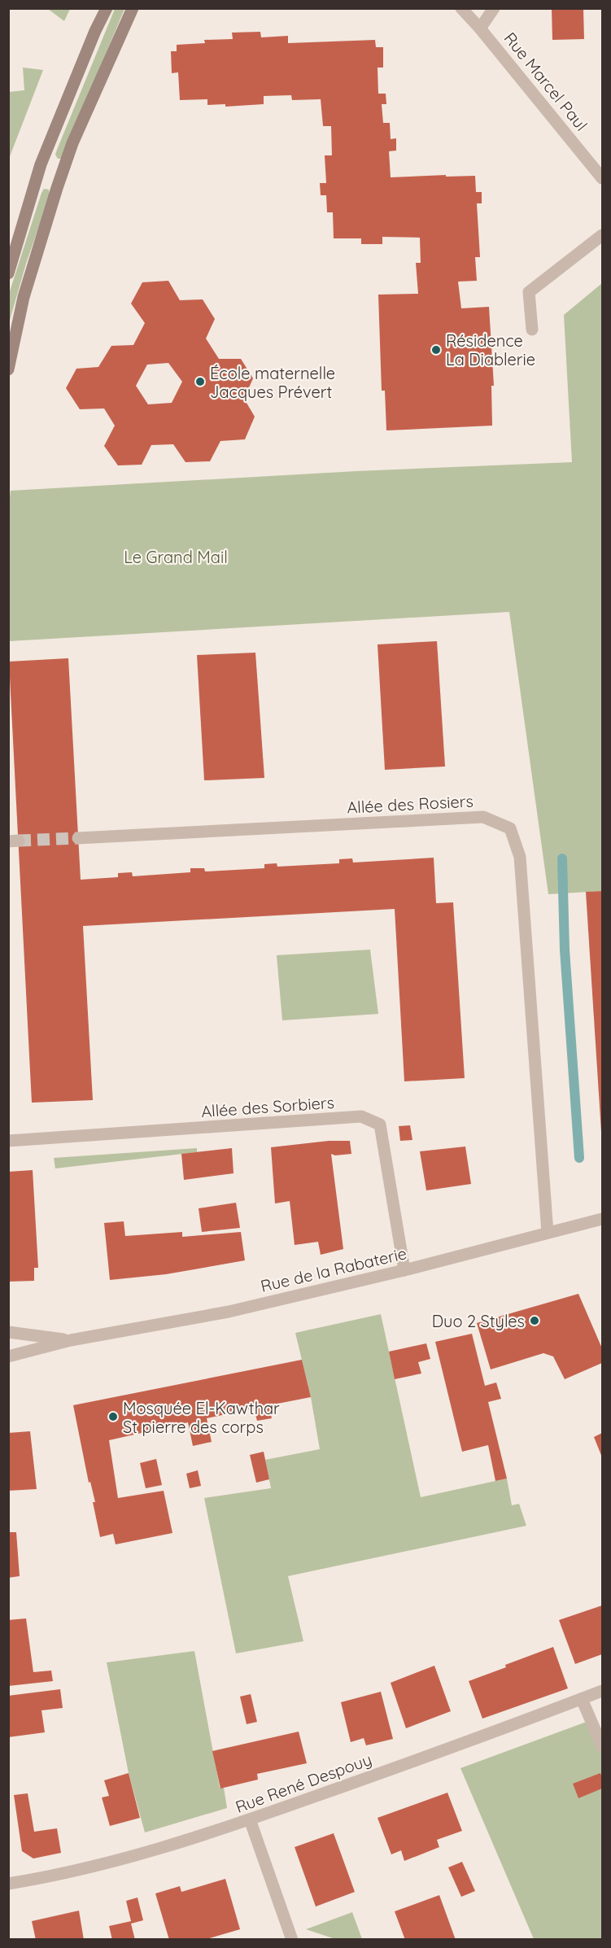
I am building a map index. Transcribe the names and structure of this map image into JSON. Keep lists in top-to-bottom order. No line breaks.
{"streets":{"street":["Rue Marcel Paul","Allée des Rosiers","Allée des Sorbiers","Rue de la Rabaterie","Rue René Despouy"]},"crossings":[["Allée des Rosiers","Rue de la Rabaterie"],["Allée des Sorbiers","Rue de la Rabaterie"]],"parks":["Le Grand Mail"],"places":["Résidence La Diablerie","École maternelle Jacques Prévert","Duo 2 Styles","Mosquée El-Kawthar St pierre des corps"]}
